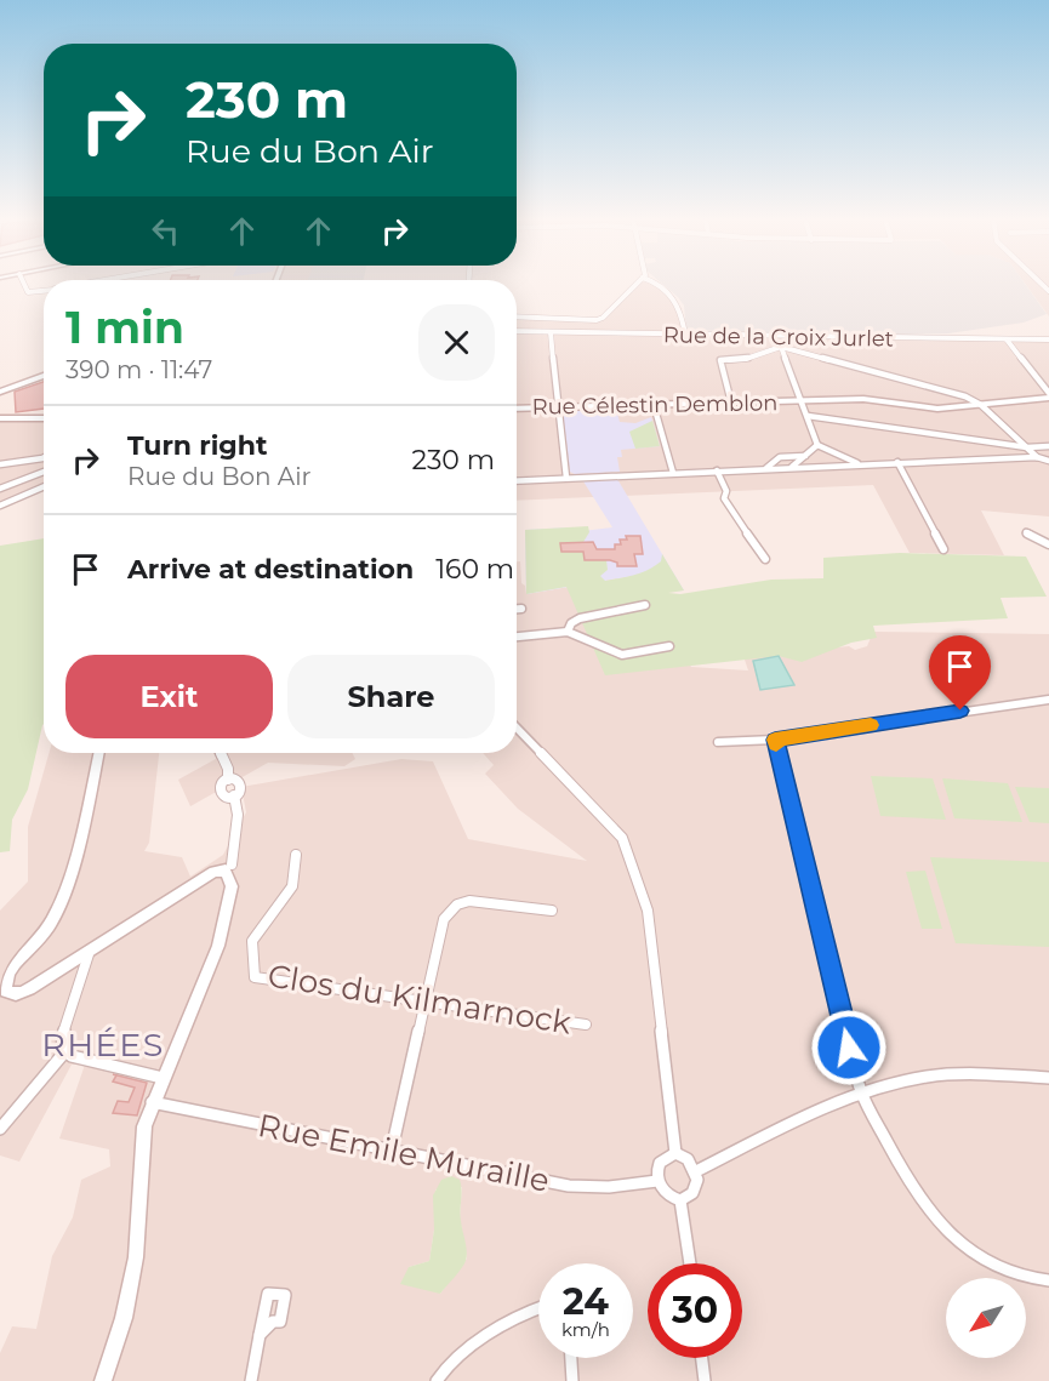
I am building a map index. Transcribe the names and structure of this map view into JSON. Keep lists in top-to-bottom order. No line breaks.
{"streets":{"street":["Rue de la Croix Jurlet","Rue Célestin Demblon","Clos du Kilmarnock","Rue Emile Muraille"]},"districts":["RHÉES"],"north":"bottom left","page":{"turn":["230 m","Rue du Bon Air"],"heading":["1 min","390 m · 11:47"],"list":[{"name":"Turn right","note":"Rue du Bon Air","value":"230 m"},{"name":"Arrive at destination","value":"160 m"}],"buttons":["Exit","Share"],"speed":"24 km/h","limit":"30"}}
